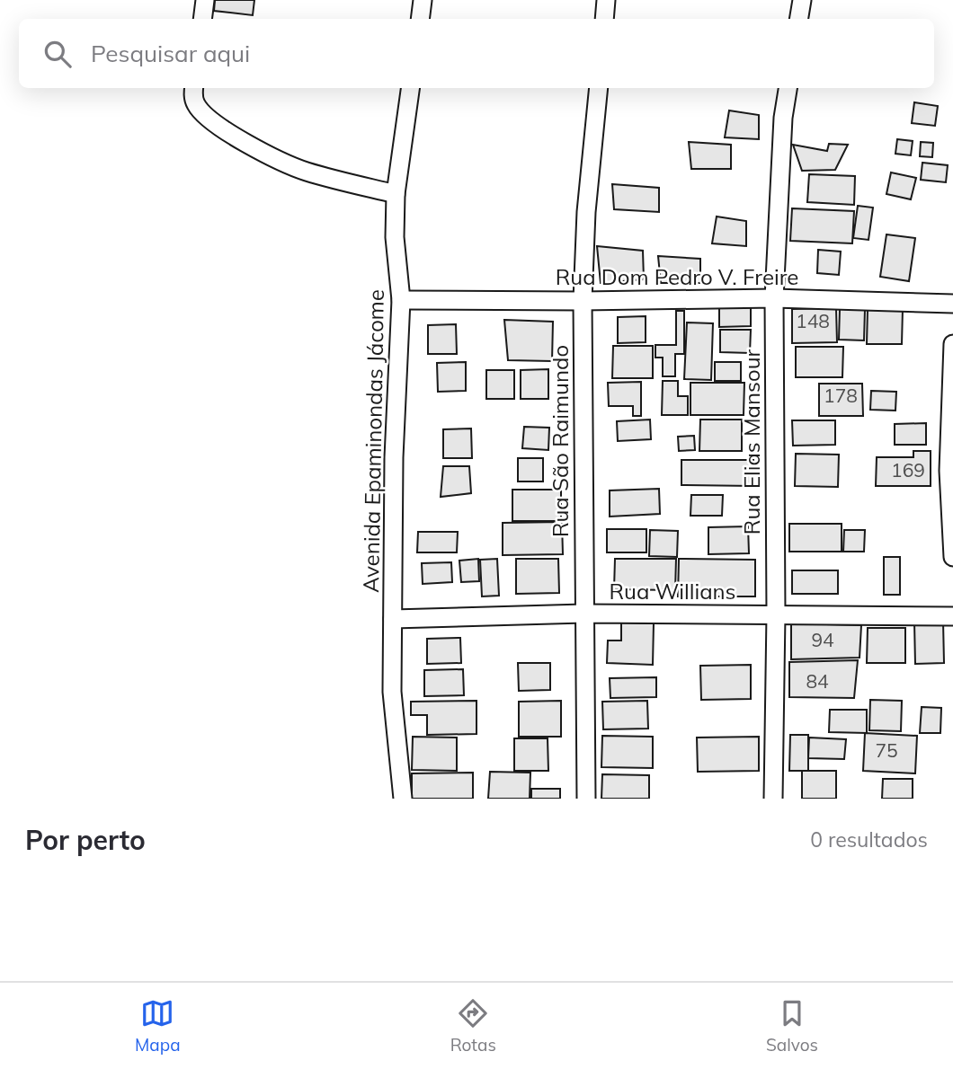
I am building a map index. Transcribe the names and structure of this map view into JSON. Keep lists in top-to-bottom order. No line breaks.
{"streets":{"street":["Rua Dom Pedro V. Freire","Avenida Epaminondas Jácome","Rua São Raimundo","Rua Elias Mansour","Rua Willians"]},"crossings":[["Rua Dom Pedro V. Freire","Avenida Epaminondas Jácome"],["Rua Dom Pedro V. Freire","Rua São Raimundo"],["Rua Dom Pedro V. Freire","Rua Elias Mansour"],["Avenida Epaminondas Jácome","Rua Willians"],["Rua São Raimundo","Rua Willians"],["Rua Elias Mansour","Rua Willians"]],"house_numbers":["148","178","169","94","84","75"],"page":{"search":"Pesquisar aqui","heading":["Por perto","0 resultados"],"nav":["Mapa","Rotas","Salvos"]}}
